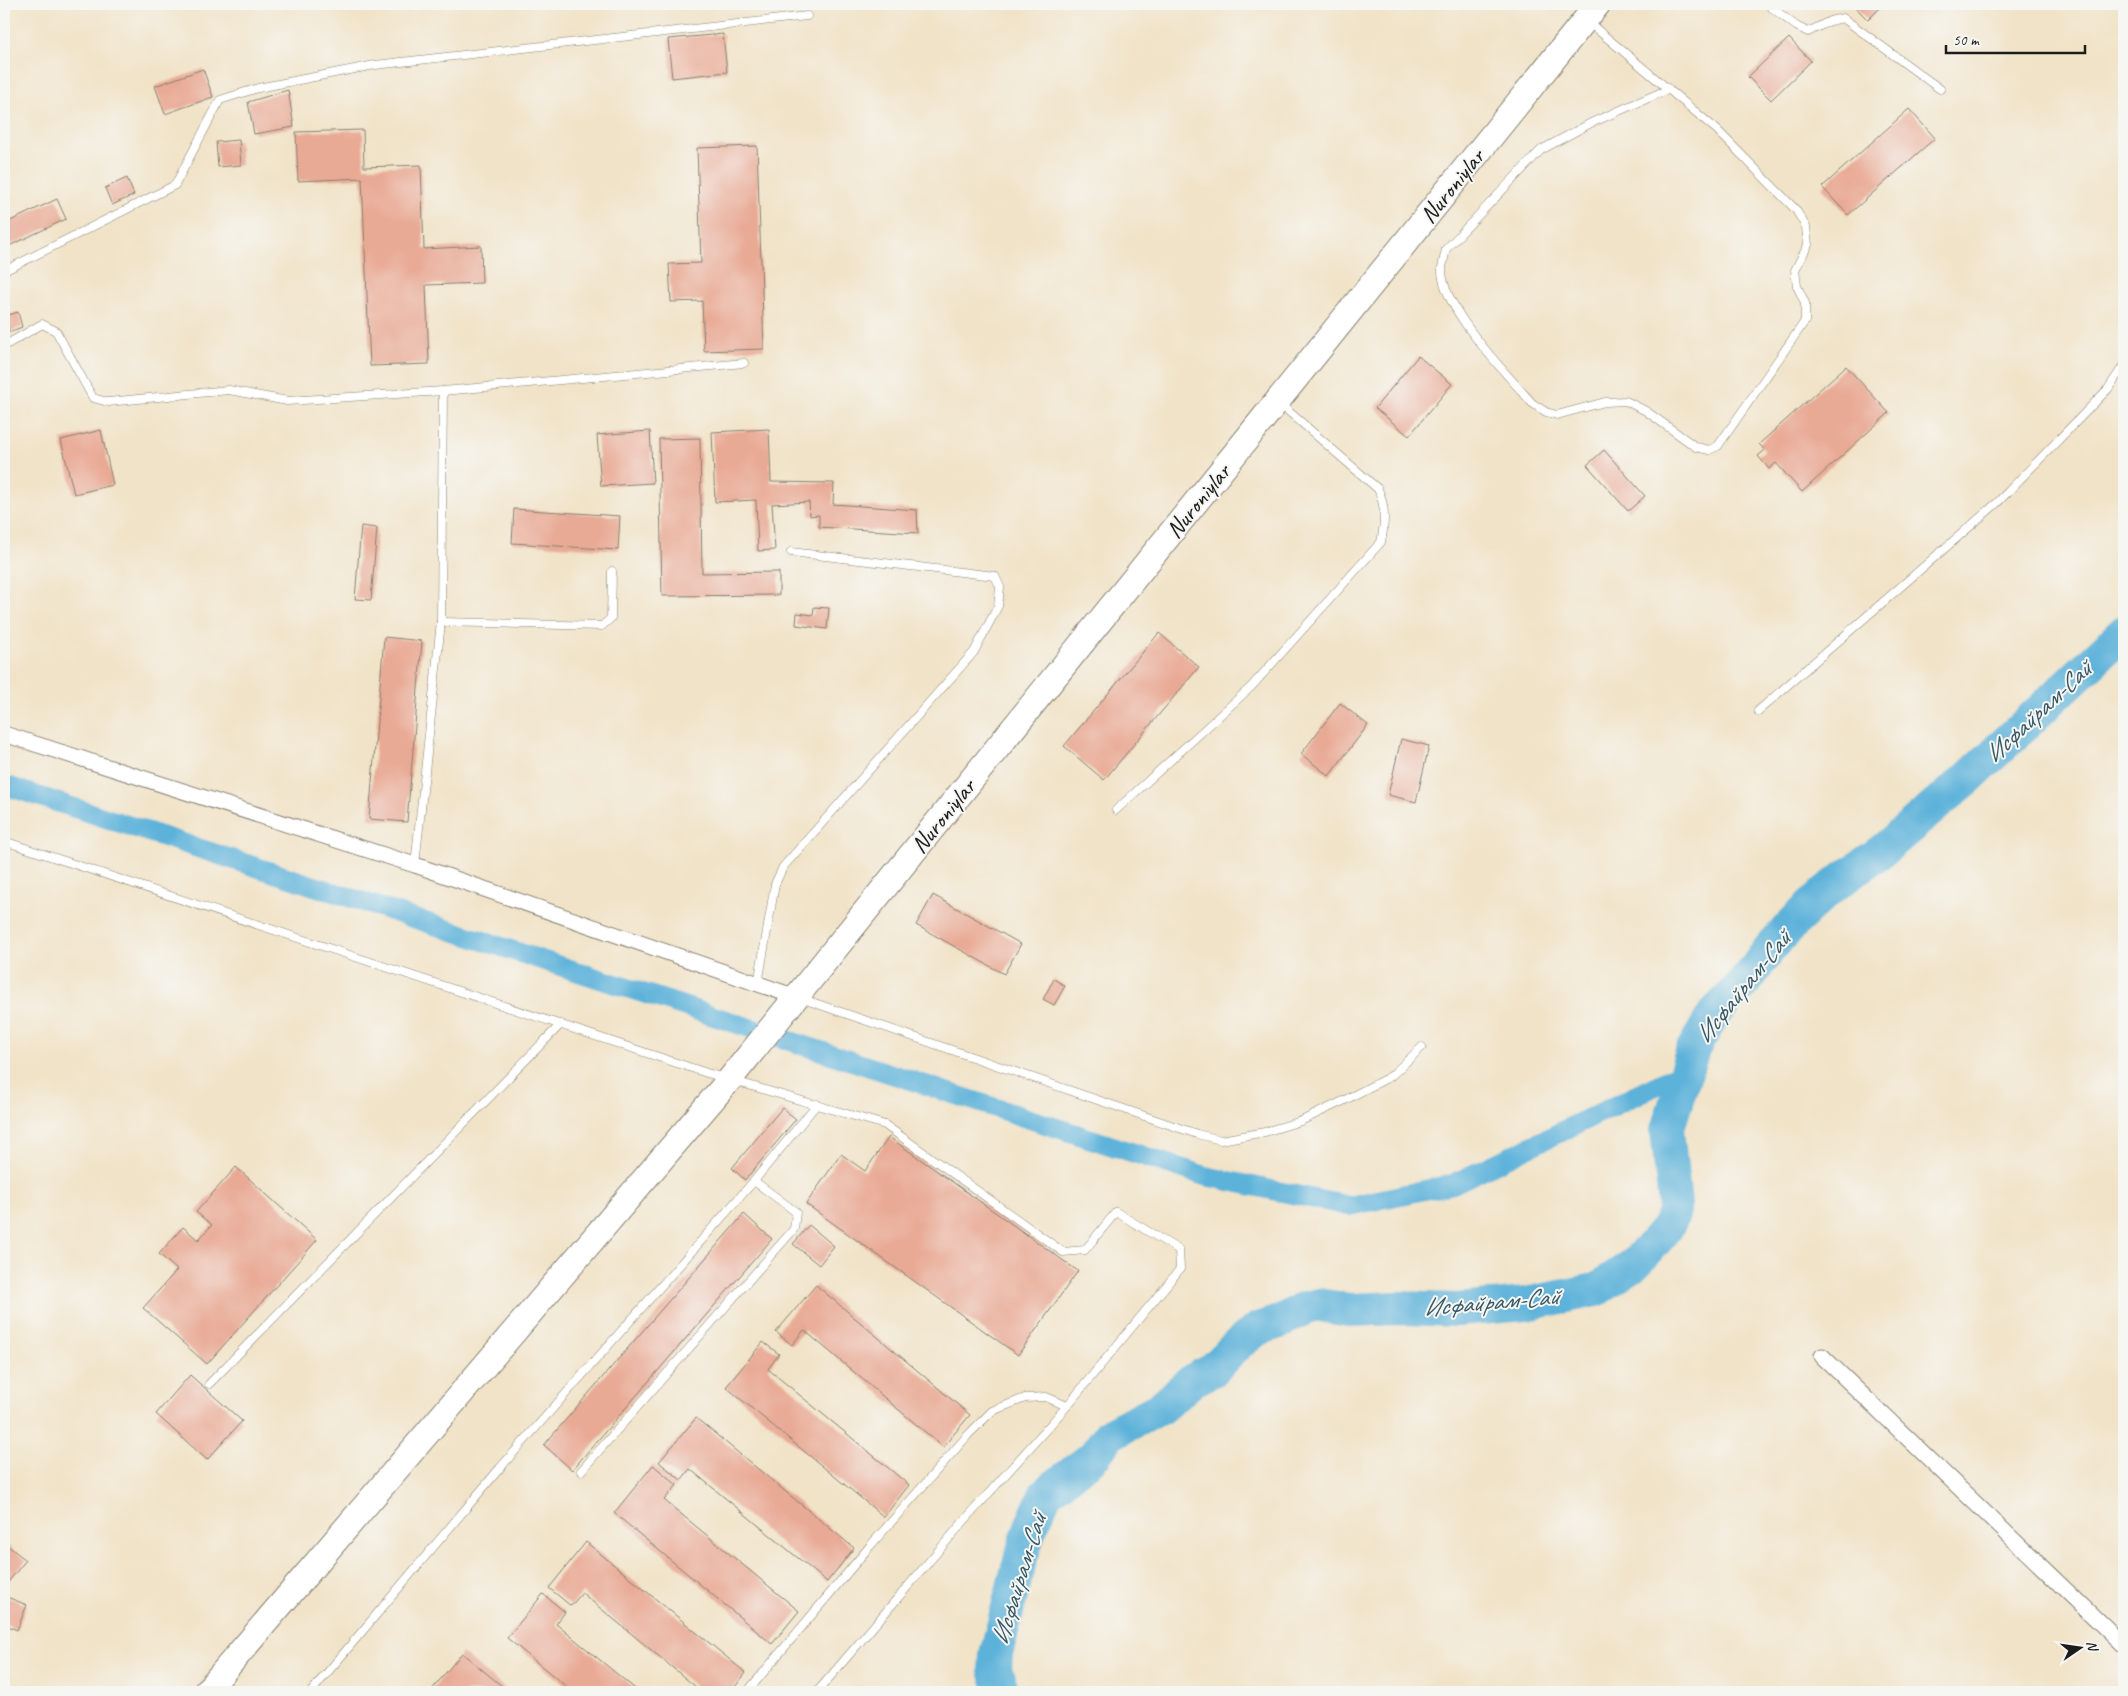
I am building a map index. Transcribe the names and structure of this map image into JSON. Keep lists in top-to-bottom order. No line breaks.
{"streets":{"main road":["Nuroniylar"]},"water":["Исфайрам-Сай"],"scale_bar":"50 m","north":"right"}
